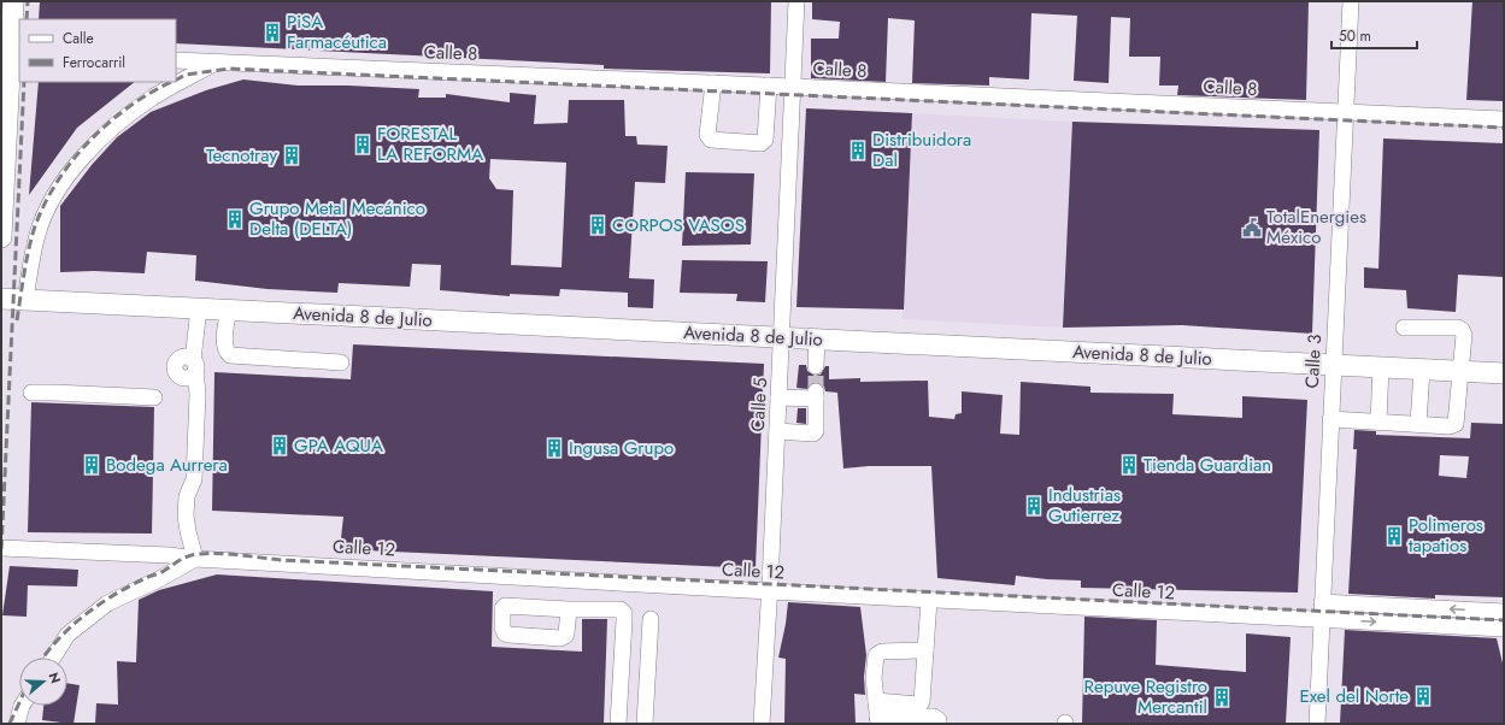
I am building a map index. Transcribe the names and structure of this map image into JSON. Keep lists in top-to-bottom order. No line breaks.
{"streets":{"main road":["Avenida 8 de Julio"],"street":["Calle 8","Calle 3","Calle 5","Calle 12"]},"crossings":[["Calle 8","Calle 3"],["Calle 8","Calle 5"],["Avenida 8 de Julio","Calle 3"],["Avenida 8 de Julio","Calle 5"],["Calle 3","Calle 12"],["Calle 5","Calle 12"]],"places":{"building":["PiSA Farmacéutica","FORESTAL LA REFORMA","Distribuidora Dal","Tecnotray","Grupo Metal Mecánico Delta (DELTA)","CORPOS VASOS","GPA AQUA","Ingusa Grupo","Bodega Aurrera","Tienda Guardian","Industrias Gutierrez","Polimeros tapatios","Exel del Norte","Repuve Registro Mercantil"],"public building":["TotalEnergies México"]},"legend":["Calle","Ferrocarril"],"scale_bar":"50 m","north":"right"}
